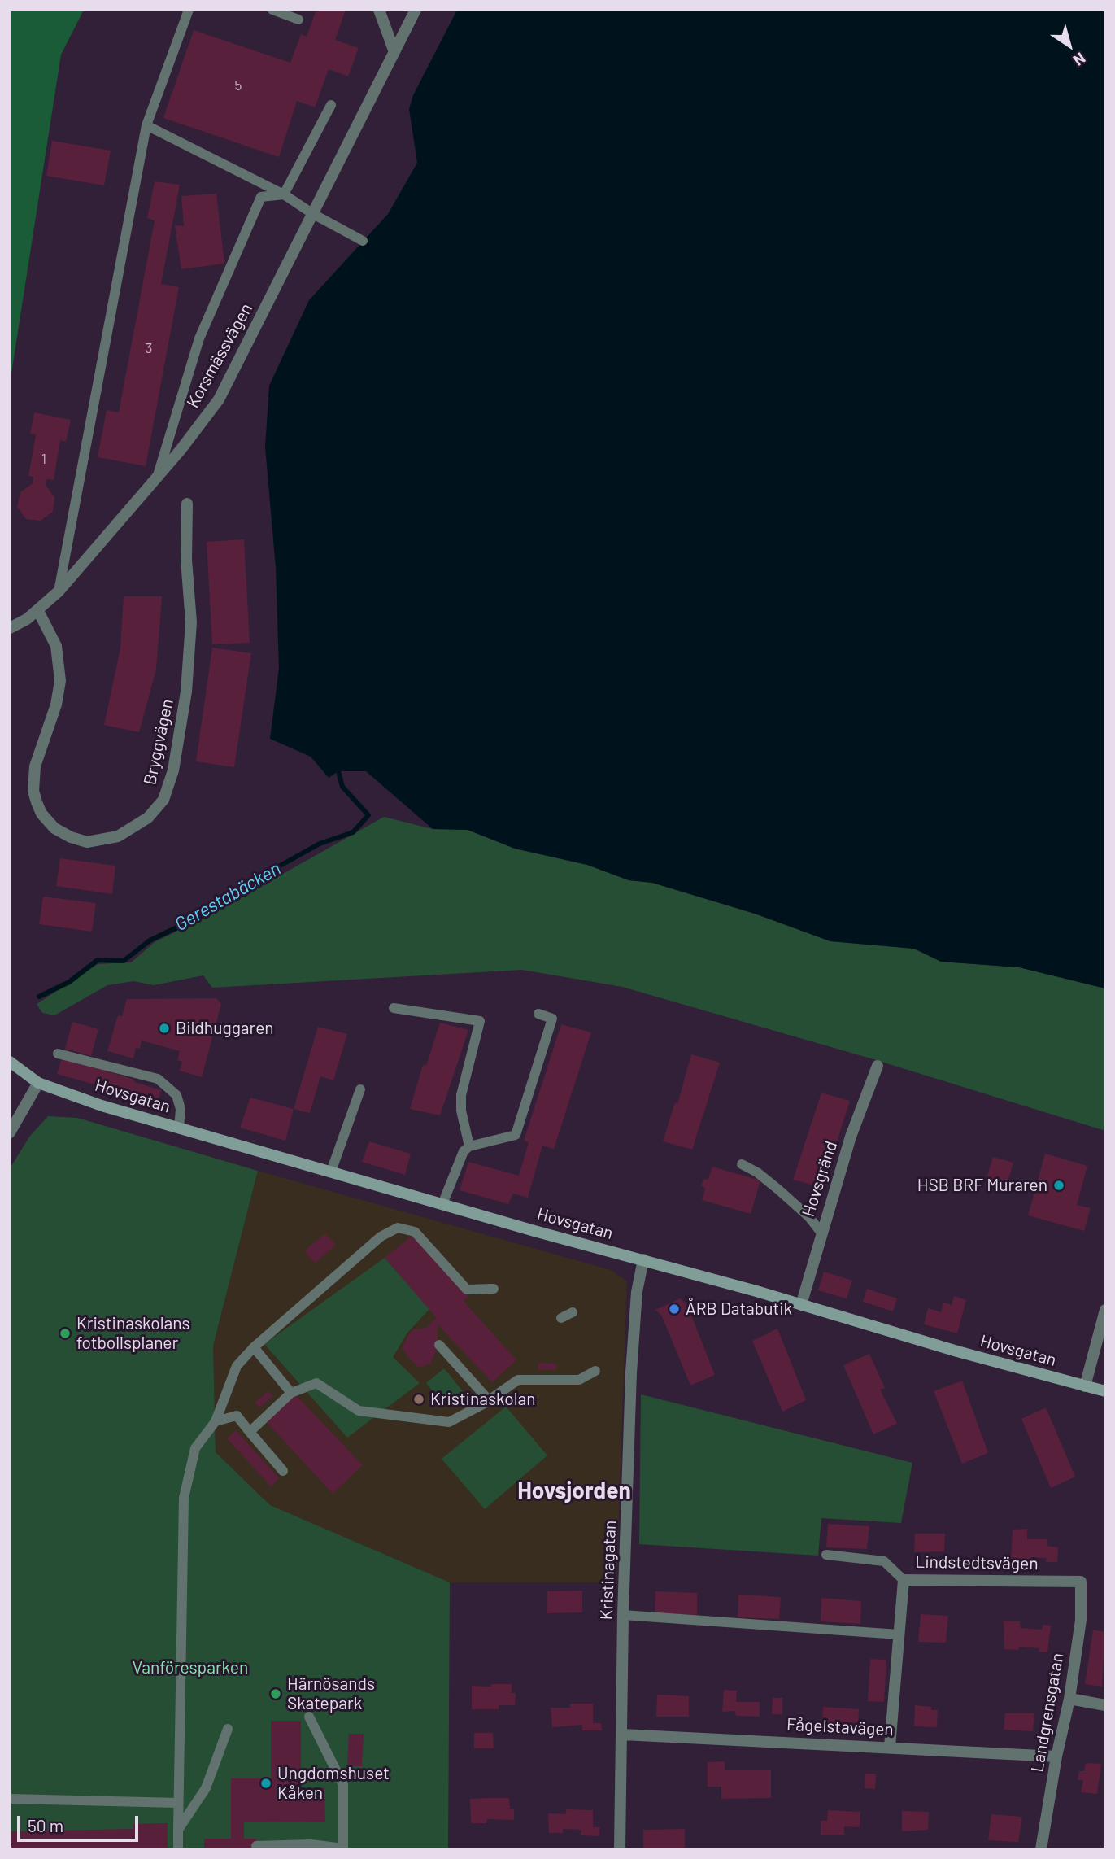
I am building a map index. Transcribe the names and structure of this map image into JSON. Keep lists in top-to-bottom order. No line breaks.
{"streets":{"main road":["Hovsgatan"],"street":["Korsmässvägen","Bryggvägen","Hovsgränd","Lindstedtsvägen","Kristinagatan","Landgrensgatan","Fågelstavägen"]},"crossings":[["Korsmässvägen","Bryggvägen"],["Hovsgatan","Hovsgränd"],["Hovsgatan","Kristinagatan"],["Lindstedtsvägen","Landgrensgatan"],["Lindstedtsvägen","Fågelstavägen"],["Kristinagatan","Fågelstavägen"],["Landgrensgatan","Fågelstavägen"]],"districts":["Hovsjorden"],"water":["Gerestabäcken"],"parks":["Vanföresparken"],"places":["Bildhuggaren","HSB BRF Muraren","ÅRB Databutik","Kristinaskolans fotbollsplaner","Kristinaskolan","Härnösands Skatepark","Ungdomshuset Kåken"],"house_numbers":["5","3","1"],"scale_bar":"50 m","north":"bottom right"}
